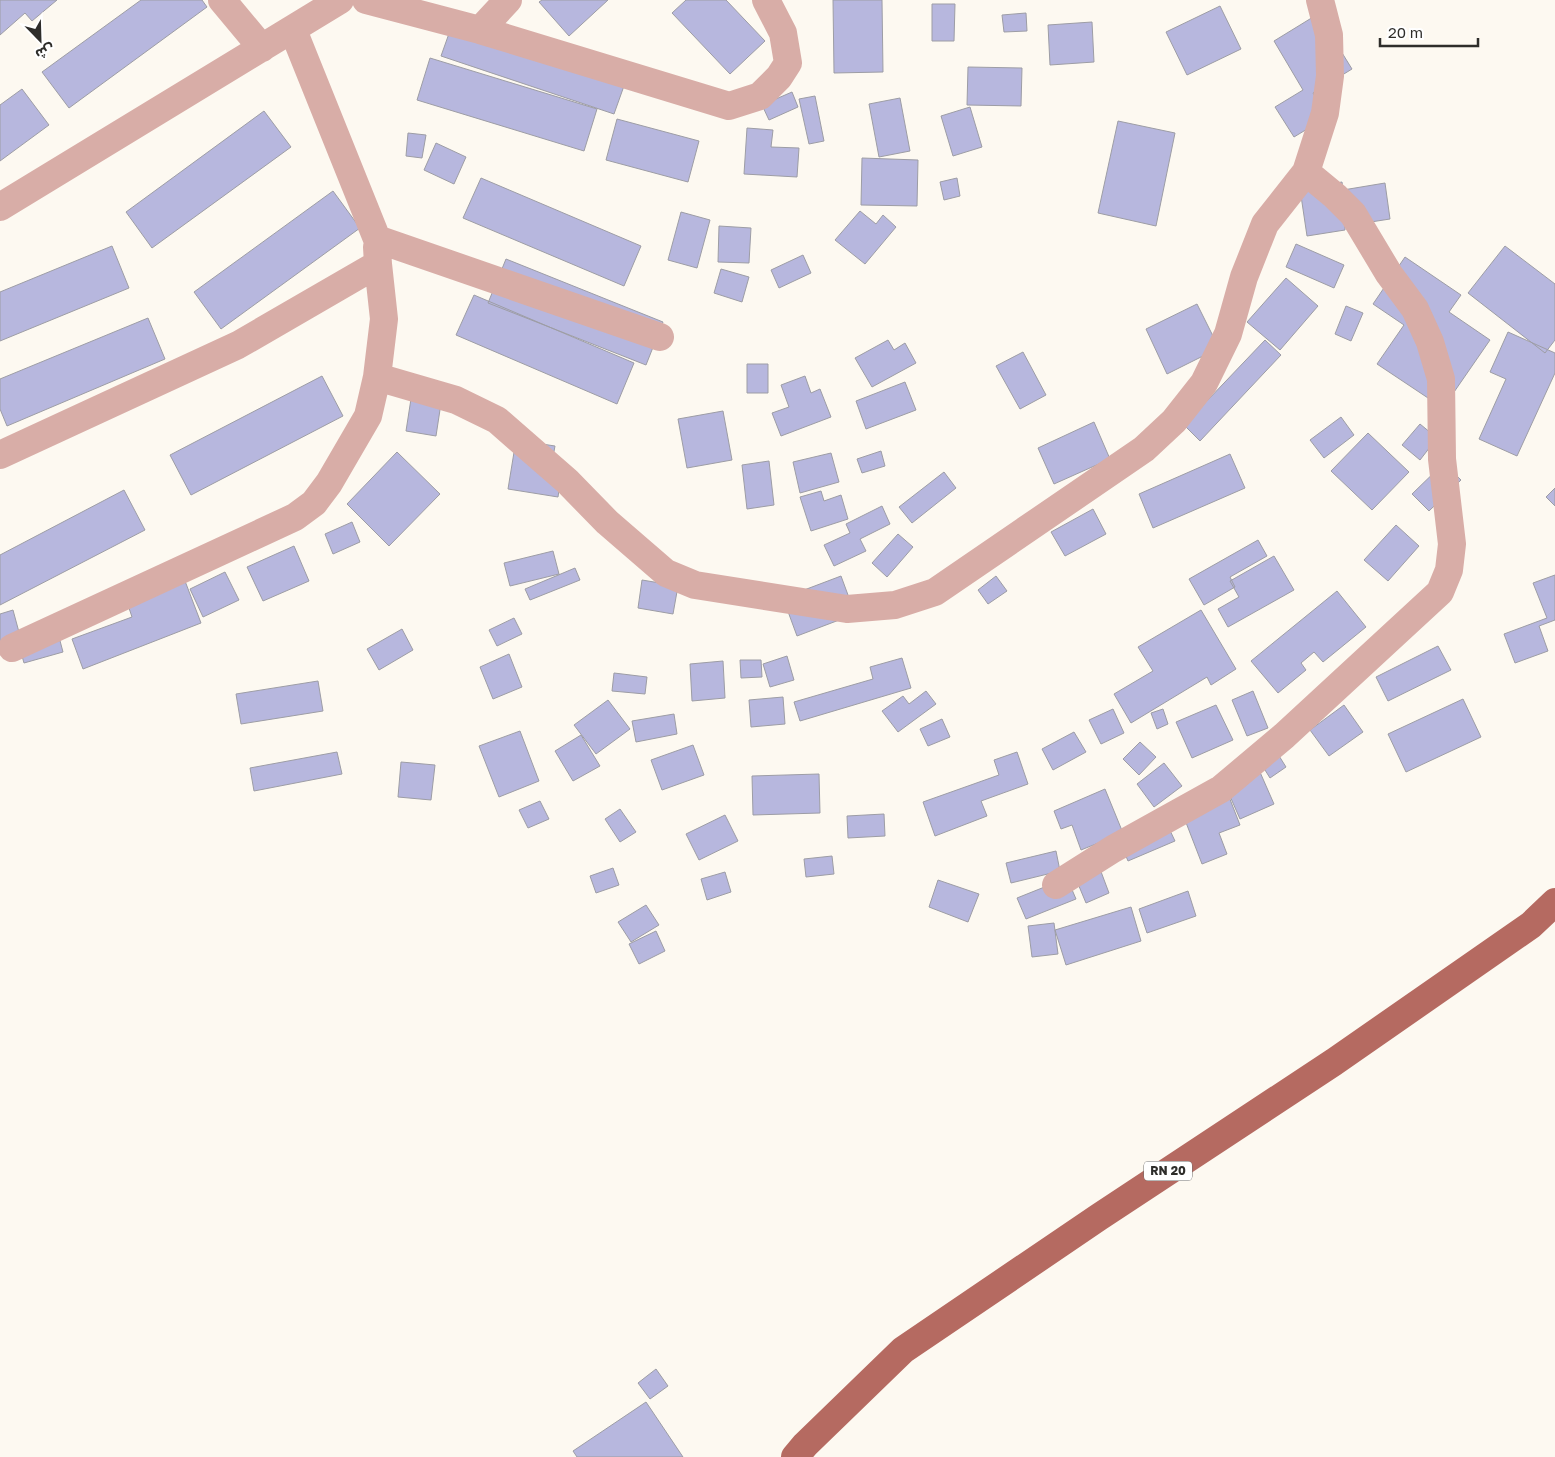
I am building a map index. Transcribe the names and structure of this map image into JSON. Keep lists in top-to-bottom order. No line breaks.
{"streets":{"main road":["RN 20"]},"scale_bar":"20 m","north":"bottom right"}
